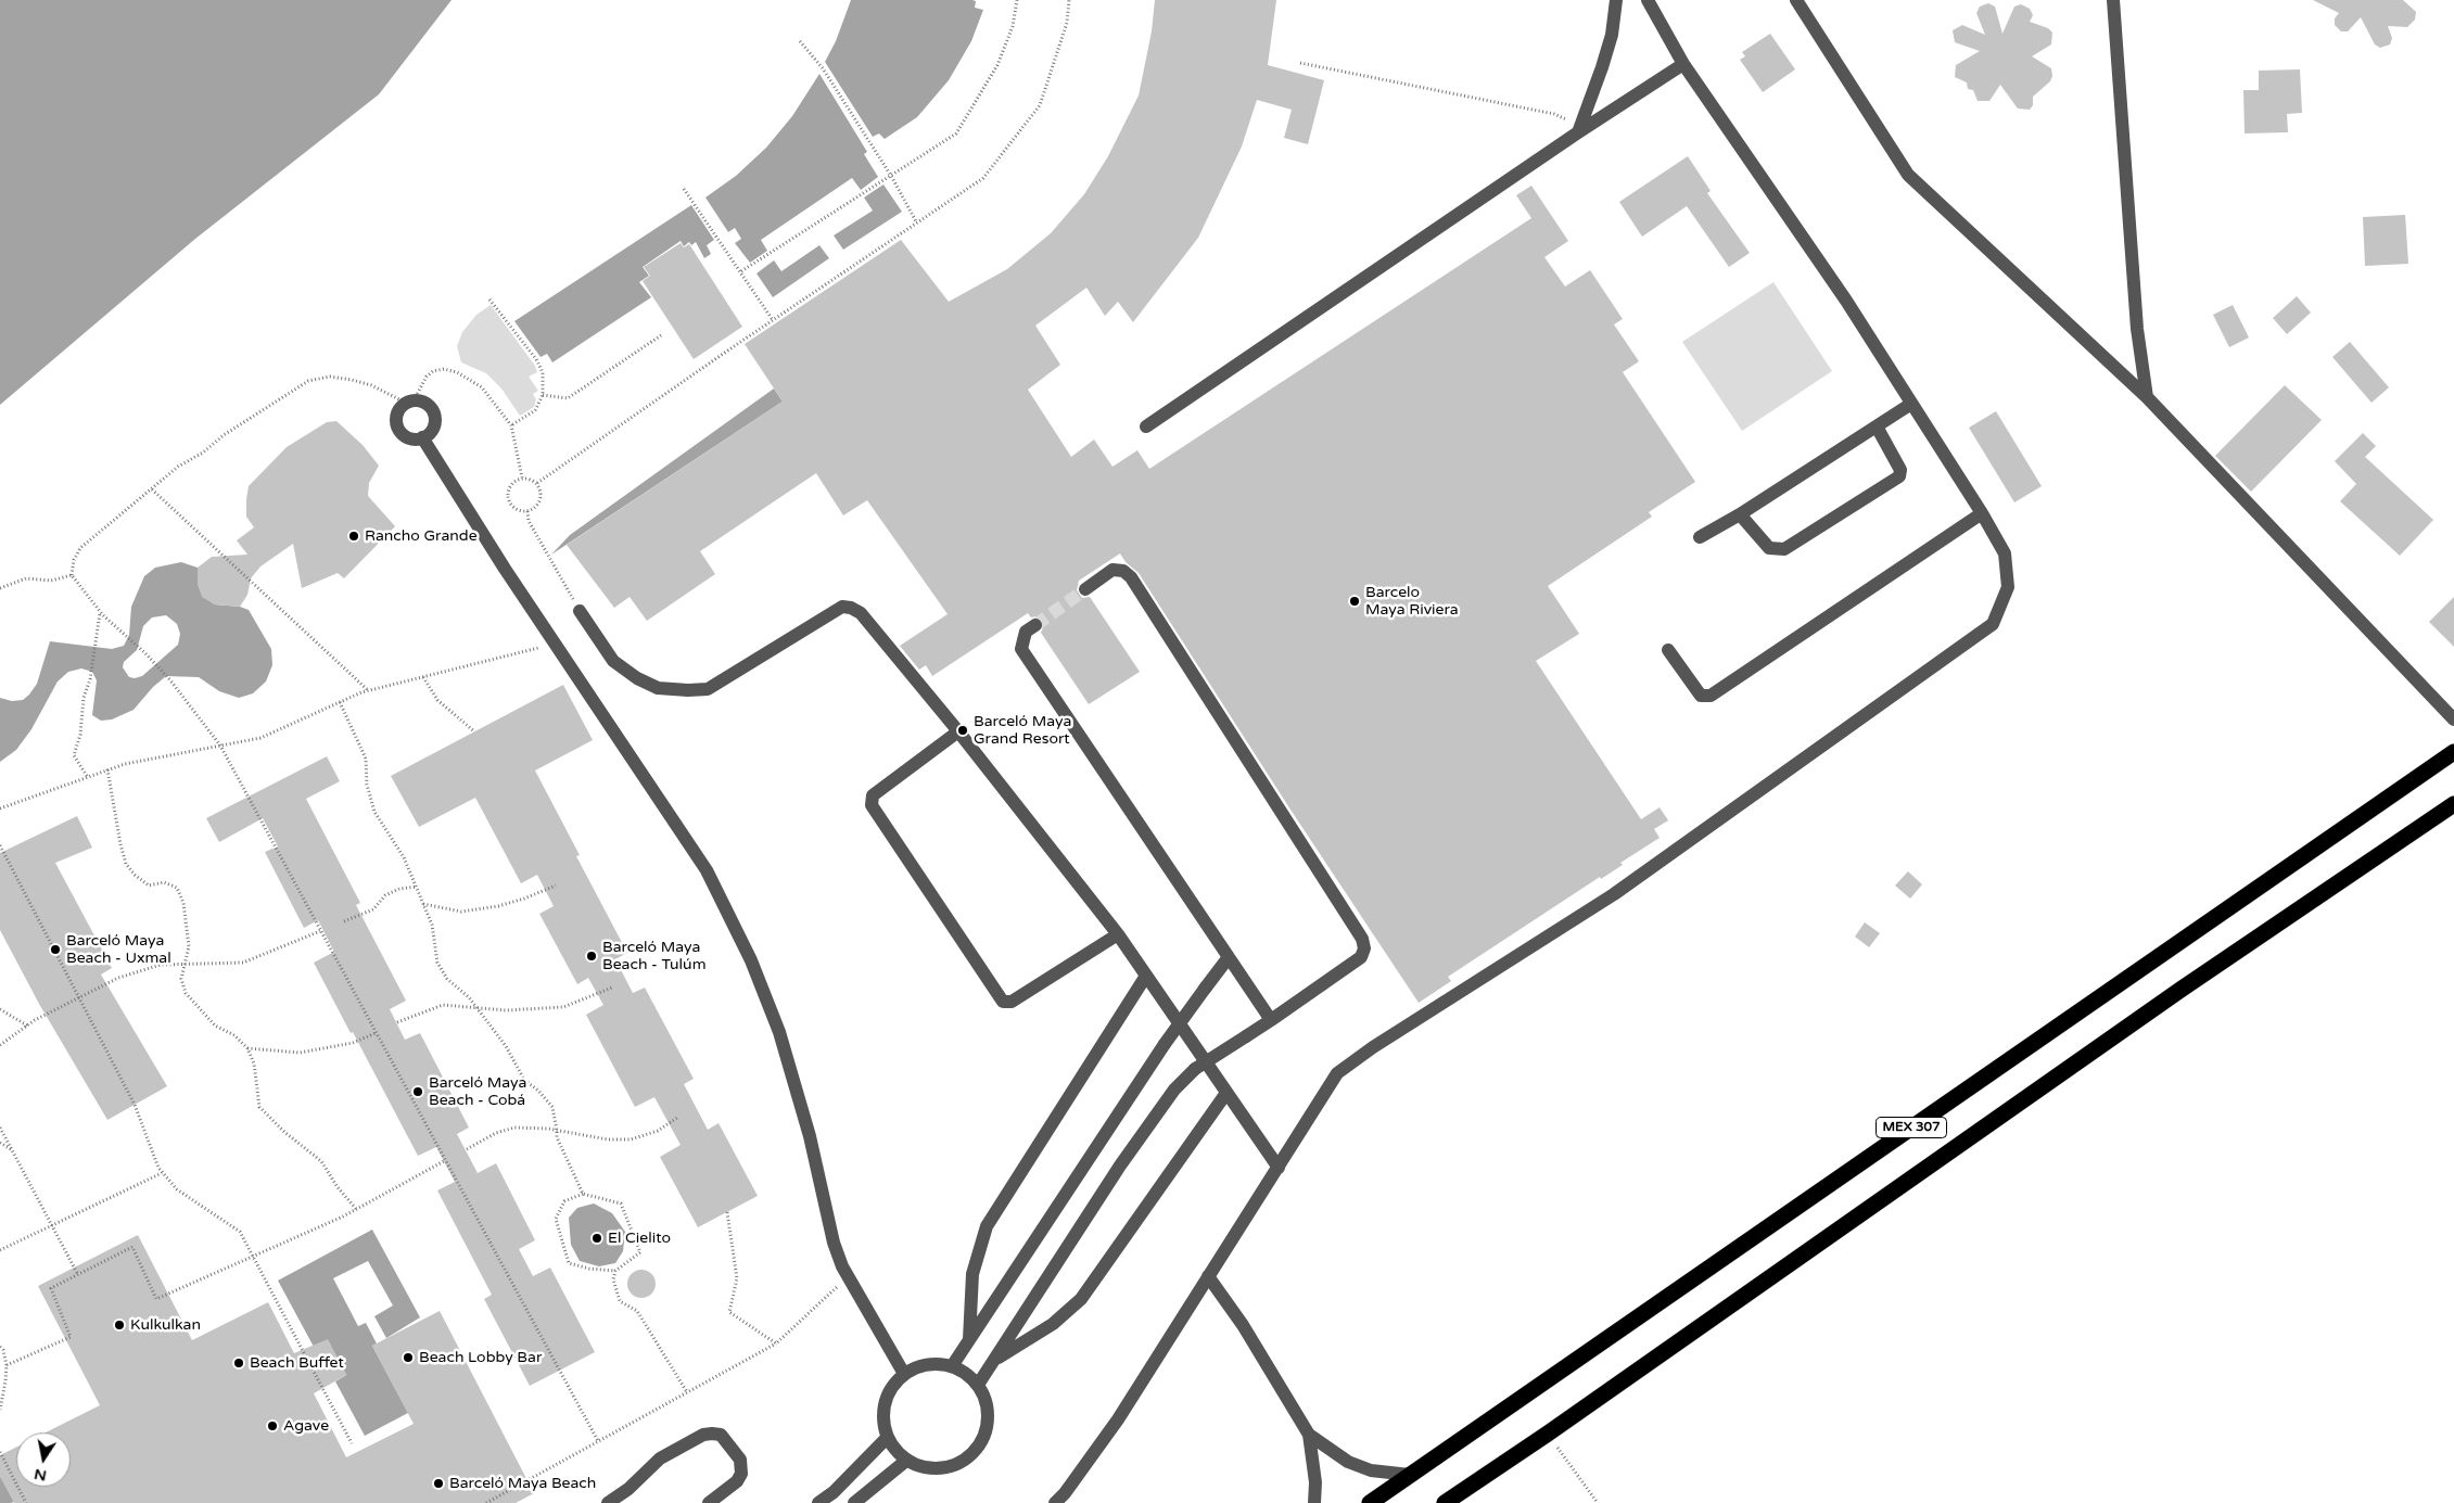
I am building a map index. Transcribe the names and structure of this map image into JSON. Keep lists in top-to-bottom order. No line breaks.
{"streets":{"highway":["MEX 307"]},"places":["Rancho Grande","Barcelo Maya Riviera","Barceló Maya Grand Resort","Barceló Maya Beach - Uxmal","Barceló Maya Beach - Tulúm","Barceló Maya Beach - Cobá","El Cielito","Kulkulkan","Beach Lobby Bar","Beach Buffet","Agave","Barceló Maya Beach"],"north":"bottom"}
